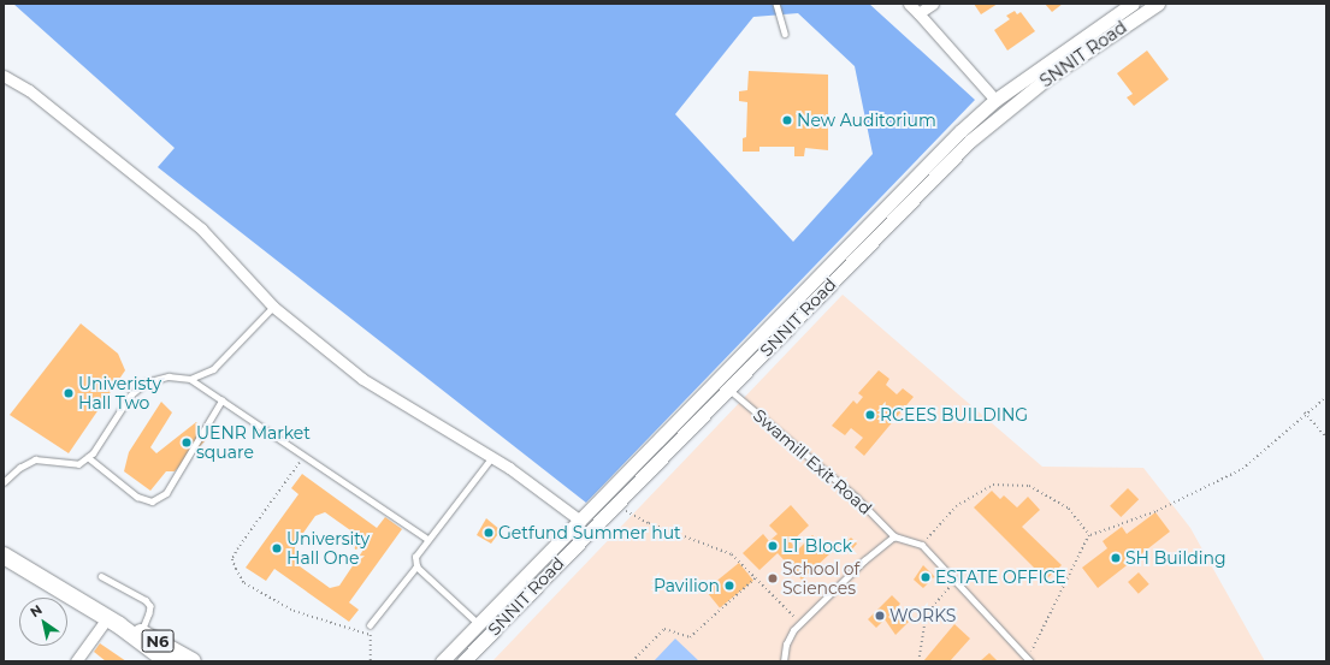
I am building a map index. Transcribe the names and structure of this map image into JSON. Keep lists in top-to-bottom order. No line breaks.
{"streets":{"main road":["N6"],"street":["SNNIT Road"],"lane":["Swamill Exit Road"]},"crossings":[["SNNIT Road","Swamill Exit Road"]],"places":["New Auditorium","Univeristy Hall Two","RCEES BUILDING","UENR Market square","Getfund Summer hut","LT Block","University Hall One","SH Building","ESTATE OFFICE","School of Sciences","Pavilion","WORKS"],"north":"top left"}
